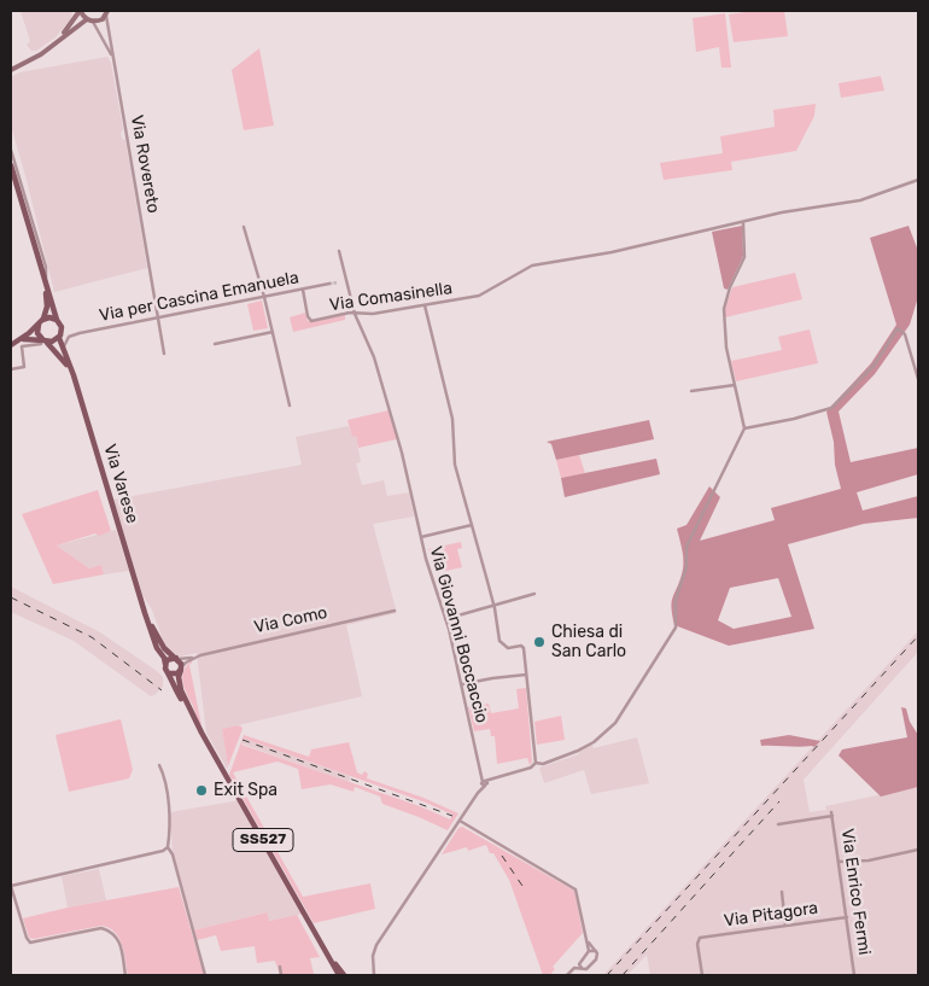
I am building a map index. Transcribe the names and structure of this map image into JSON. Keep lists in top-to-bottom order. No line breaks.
{"streets":{"main road":["Via Varese","SS527"],"street":["Via Rovereto","Via per Cascina Emanuela","Via Comasinella","Via Como","Via Giovanni Boccaccio","Via Enrico Fermi","Via Pitagora"]},"crossings":[["Via Rovereto","Via per Cascina Emanuela"],["Via per Cascina Emanuela","Via Comasinella"],["Via per Cascina Emanuela","Via Varese"],["Via Comasinella","Via Giovanni Boccaccio"],["Via Varese","Via Como"],["Via Varese","SS527"],["Via Como","SS527"],["Via Enrico Fermi","Via Pitagora"]],"places":["Chiesa di San Carlo","Exit Spa"]}
